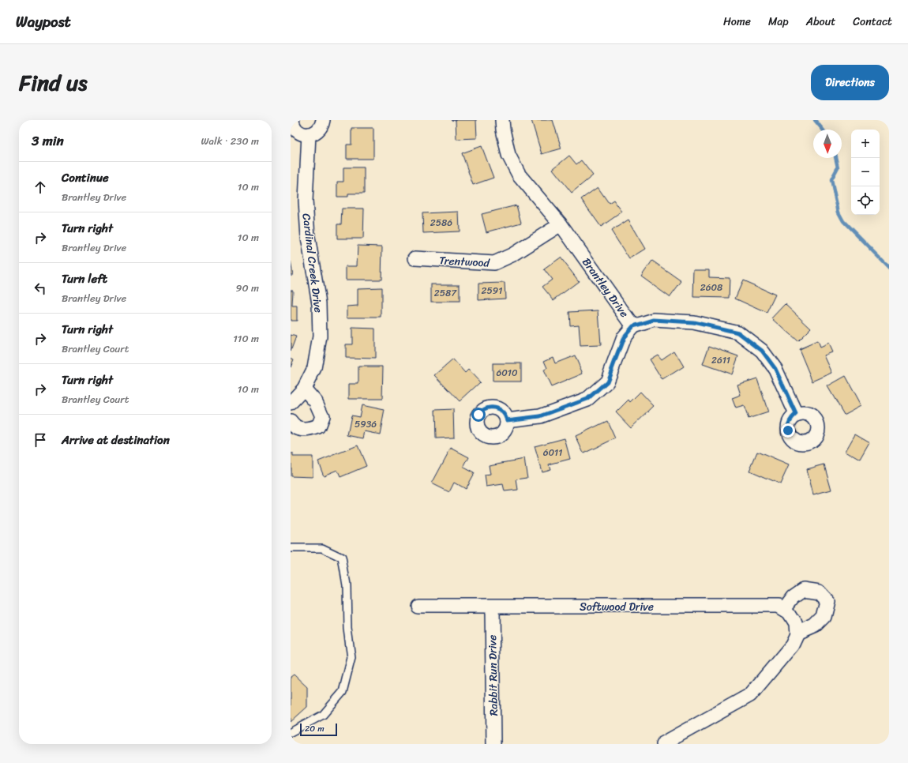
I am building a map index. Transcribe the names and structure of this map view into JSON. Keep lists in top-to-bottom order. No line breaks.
{"streets":{"street":["Trentwood","Cardinal Creek Drive","Brantley Drive","Softwood Drive","Rabbit Run Drive"]},"crossings":[["Trentwood","Brantley Drive"],["Softwood Drive","Rabbit Run Drive"]],"house_numbers":["2586","2608","2591","2587","2611","6010","5936","6011"],"scale_bar":"20 m","north":"bottom","page":{"header":"Waypost","nav":["Home","Map","About","Contact"],"title":"Find us","buttons":"Directions","heading":["3 min","Walk · 230 m"],"map_buttons":["+","−"],"list":[["Continue","Brantley Drive","10 m"],["Turn right","Brantley Drive","10 m"],["Turn left","Brantley Drive","90 m"],["Turn right","Brantley Court","110 m"],["Turn right","Brantley Court","10 m"],"Arrive at destination"],"scale":"20 m"}}
